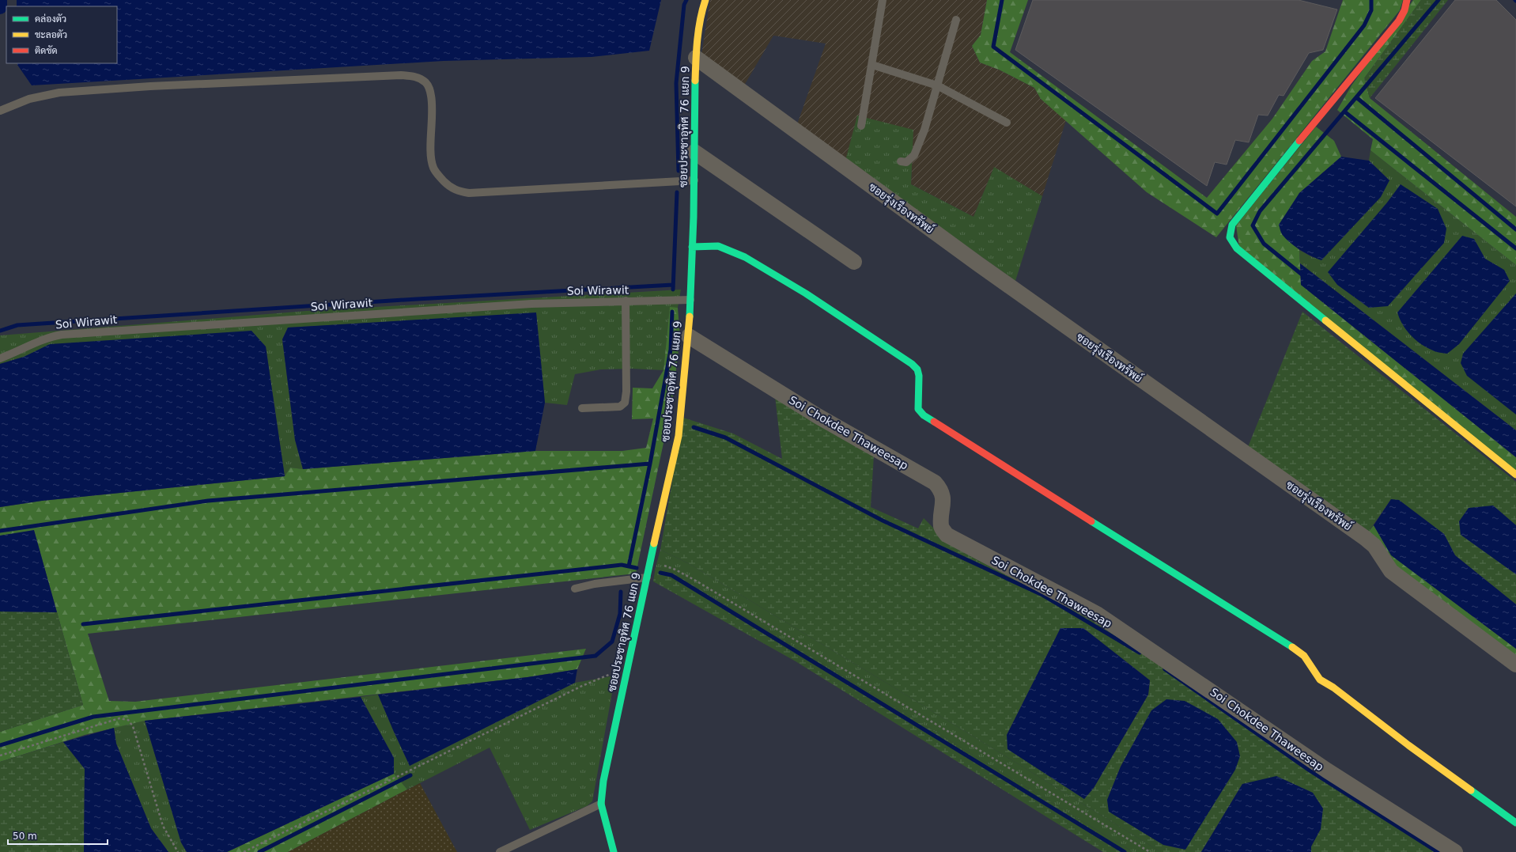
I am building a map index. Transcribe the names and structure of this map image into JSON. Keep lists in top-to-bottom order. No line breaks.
{"streets":{"street":["ซอยประชาอุทิศ 76 แยก 9","ซอยรุ่งเรืองทรัพย์","Soi Chokdee Thaweesap"],"lane":["Soi Wirawit"]},"crossings":[["ซอยประชาอุทิศ 76 แยก 9","ซอยรุ่งเรืองทรัพย์"],["ซอยประชาอุทิศ 76 แยก 9","Soi Wirawit"],["ซอยประชาอุทิศ 76 แยก 9","Soi Chokdee Thaweesap"]],"legend":["คล่องตัว","ชะลอตัว","ติดขัด"],"scale_bar":"50 m"}
